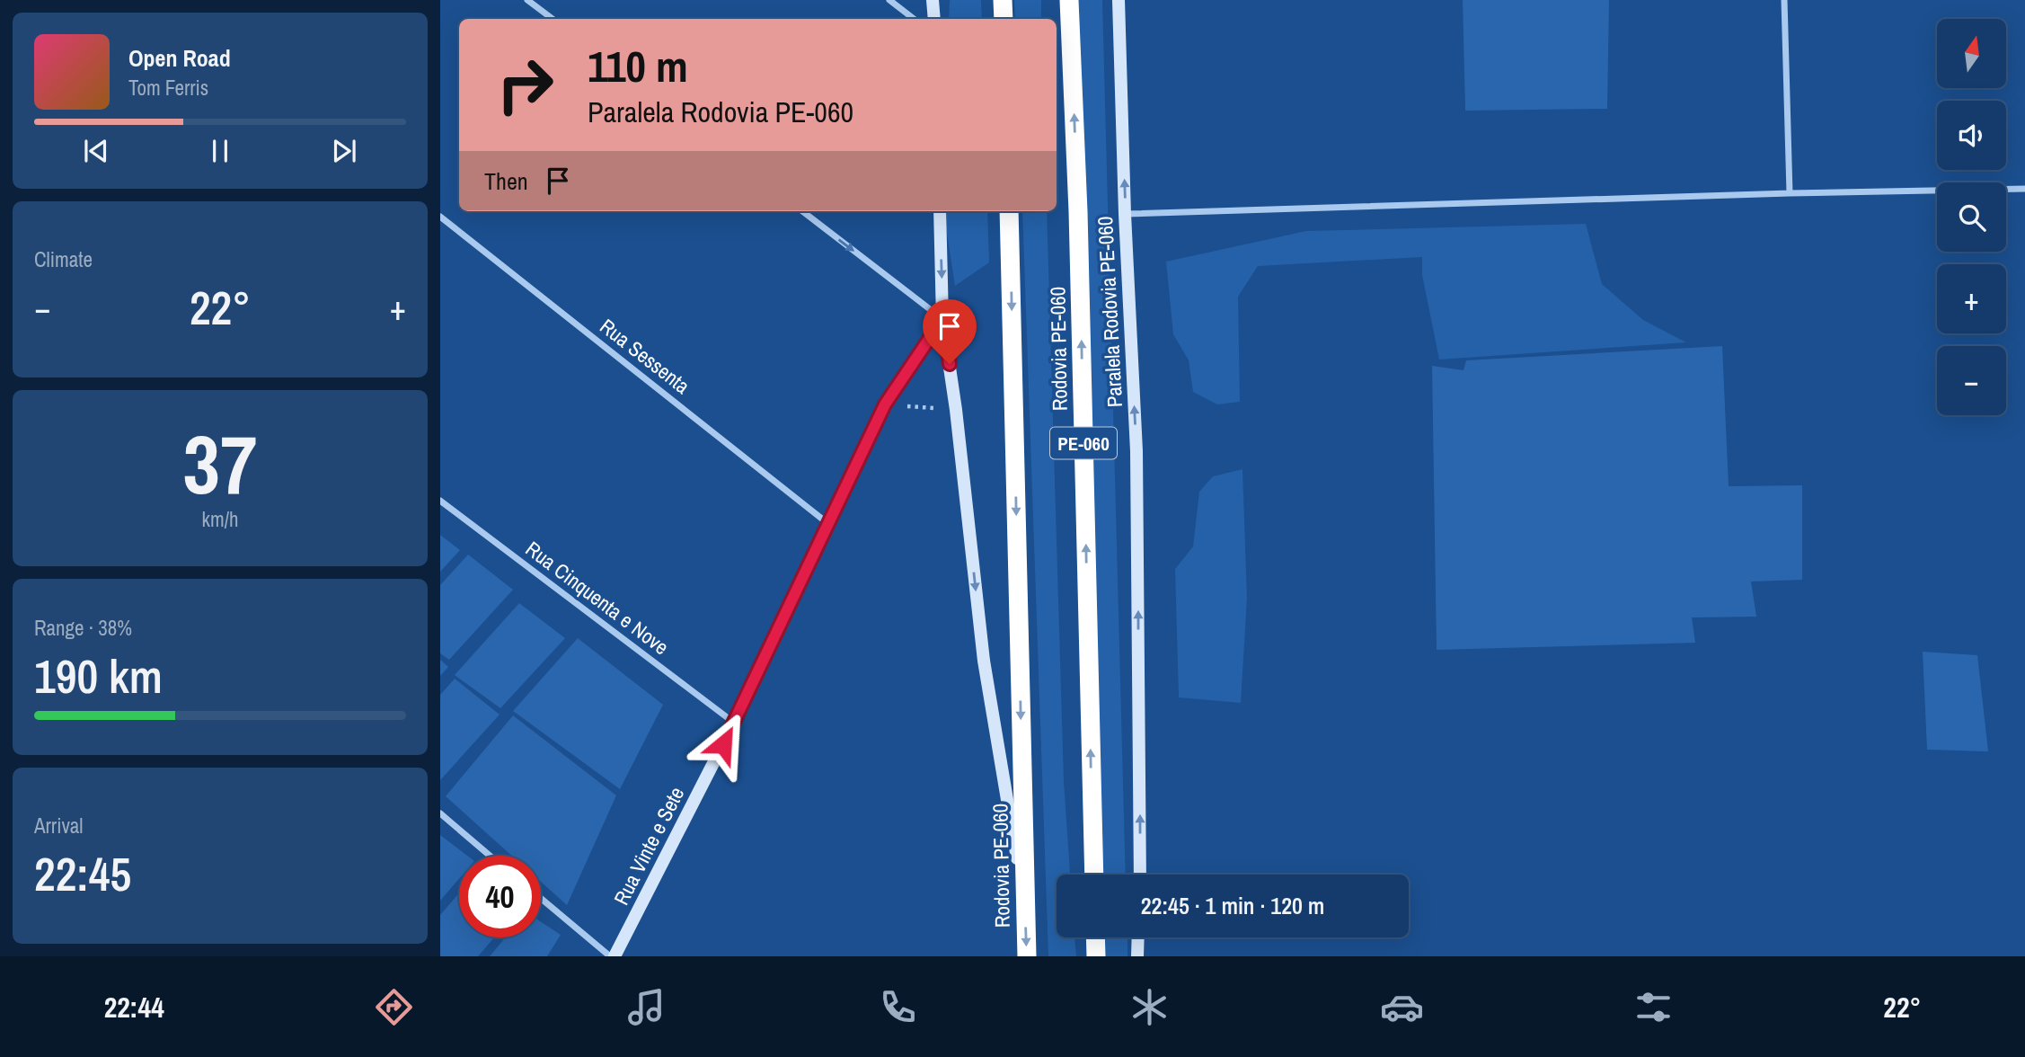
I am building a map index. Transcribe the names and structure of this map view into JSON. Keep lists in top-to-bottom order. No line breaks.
{"streets":{"highway":["Rodovia PE-060","PE-060"],"main road":["Paralela Rodovia PE-060","Rua Vinte e Sete"],"street":["Rua Sessenta","Rua Cinquenta e Nove"]},"crossings":[["Rua Sessenta","Rua Vinte e Sete"],["Rua Cinquenta e Nove","Rua Vinte e Sete"]],"one_way":["Paralela Rodovia PE-060"],"north":"top","page":{"map_buttons":["+","−"],"turn":["110 m","Paralela Rodovia PE-060"],"song":["Open Road","Tom Ferris"],"then":"Then","tile":["Climate",["37","km/h"],["Range · 38%","190 km"],["Arrival","22:45"]],"heat":["−","22°","+"],"limit":"40","trip":"22:45 · 1 min · 120 m","tabs":["22:44","22°"]}}
